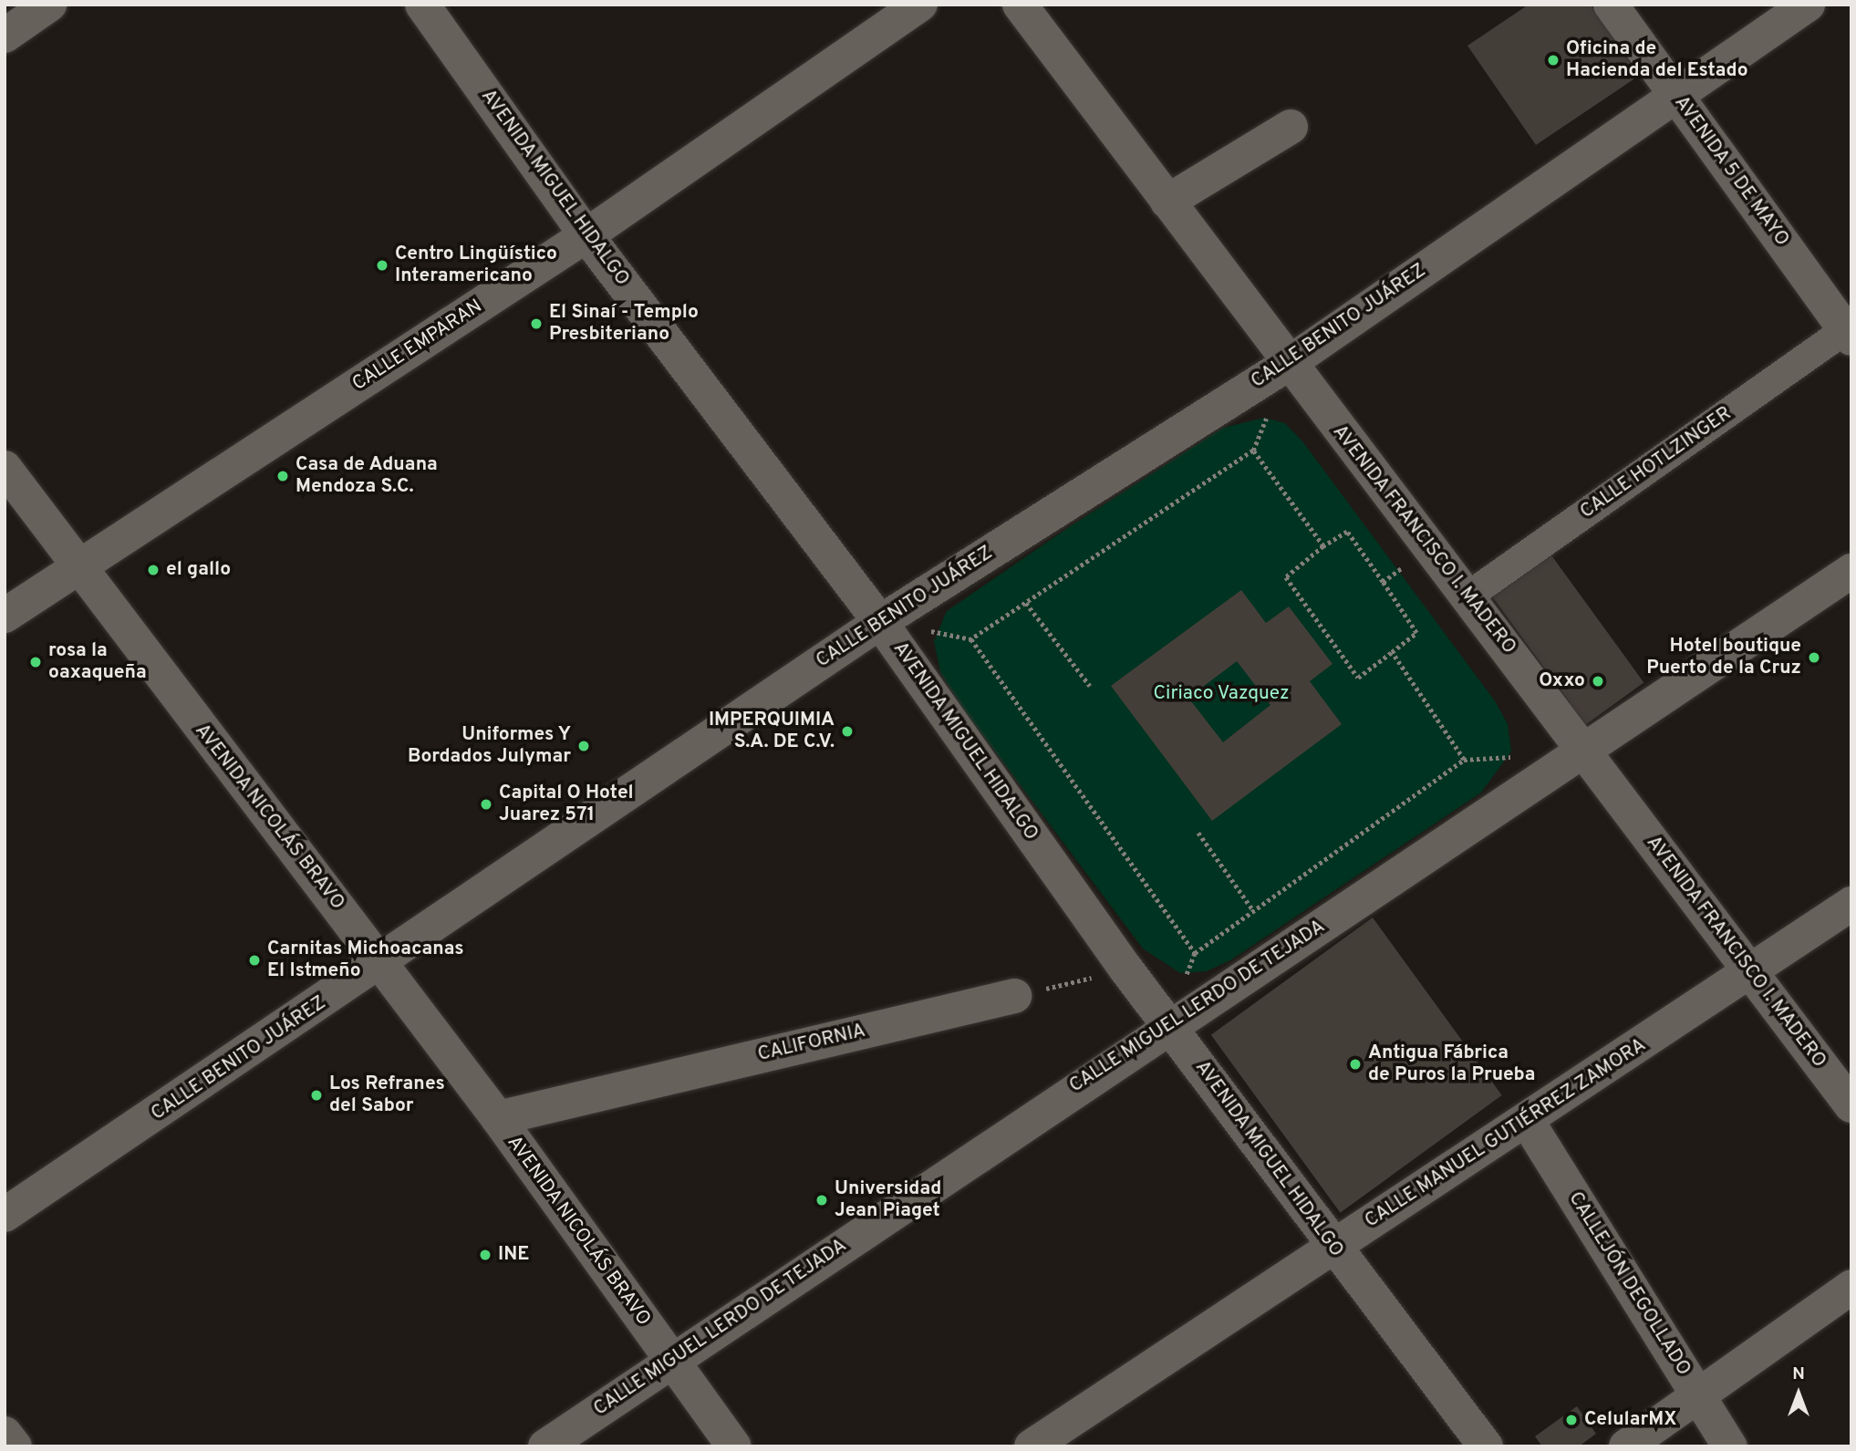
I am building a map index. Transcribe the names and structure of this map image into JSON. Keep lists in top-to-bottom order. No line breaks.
{"streets":{"street":["AVENIDA 5 DE MAYO","AVENIDA MIGUEL HIDALGO","CALLE BENITO JUÁREZ","CALLE EMPARAN","CALLE HOTLZINGER","AVENIDA FRANCISCO I. MADERO","AVENIDA NICOLÁS BRAVO","CALLE MIGUEL LERDO DE TEJADA","CALIFORNIA","CALLE MANUEL GUTIÉRREZ ZAMORA","CALLEJÓN DEGOLLADO"]},"crossings":[["AVENIDA 5 DE MAYO","CALLE BENITO JUÁREZ"],["AVENIDA 5 DE MAYO","CALLE HOTLZINGER"],["AVENIDA MIGUEL HIDALGO","CALLE BENITO JUÁREZ"],["AVENIDA MIGUEL HIDALGO","CALLE EMPARAN"],["AVENIDA MIGUEL HIDALGO","CALLE MIGUEL LERDO DE TEJADA"],["AVENIDA MIGUEL HIDALGO","CALLE MANUEL GUTIÉRREZ ZAMORA"],["CALLE BENITO JUÁREZ","AVENIDA FRANCISCO I. MADERO"],["CALLE BENITO JUÁREZ","AVENIDA NICOLÁS BRAVO"],["CALLE EMPARAN","AVENIDA NICOLÁS BRAVO"],["CALLE HOTLZINGER","AVENIDA FRANCISCO I. MADERO"],["AVENIDA FRANCISCO I. MADERO","CALLE MIGUEL LERDO DE TEJADA"],["AVENIDA FRANCISCO I. MADERO","CALLE MANUEL GUTIÉRREZ ZAMORA"],["AVENIDA NICOLÁS BRAVO","CALLE MIGUEL LERDO DE TEJADA"],["AVENIDA NICOLÁS BRAVO","CALIFORNIA"],["CALLE MANUEL GUTIÉRREZ ZAMORA","CALLEJÓN DEGOLLADO"]],"parks":["Ciriaco Vazquez"],"places":["Oficina de Hacienda del Estado","Centro Lingüístico Interamericano","El Sinaí - Templo Presbiteriano","Casa de Aduana Mendoza S.C.","el gallo","Hotel boutique Puerto de la Cruz","rosa la oaxaqueña","Oxxo","IMPERQUIMIA S.A. DE C.V.","Uniformes Y Bordados Julymar","Capital O Hotel Juarez 571","Carnitas Michoacanas El Istmeño","Antigua Fábrica de Puros la Prueba","Los Refranes del Sabor","Universidad Jean Piaget","INE","CelularMX"],"north":"top"}
